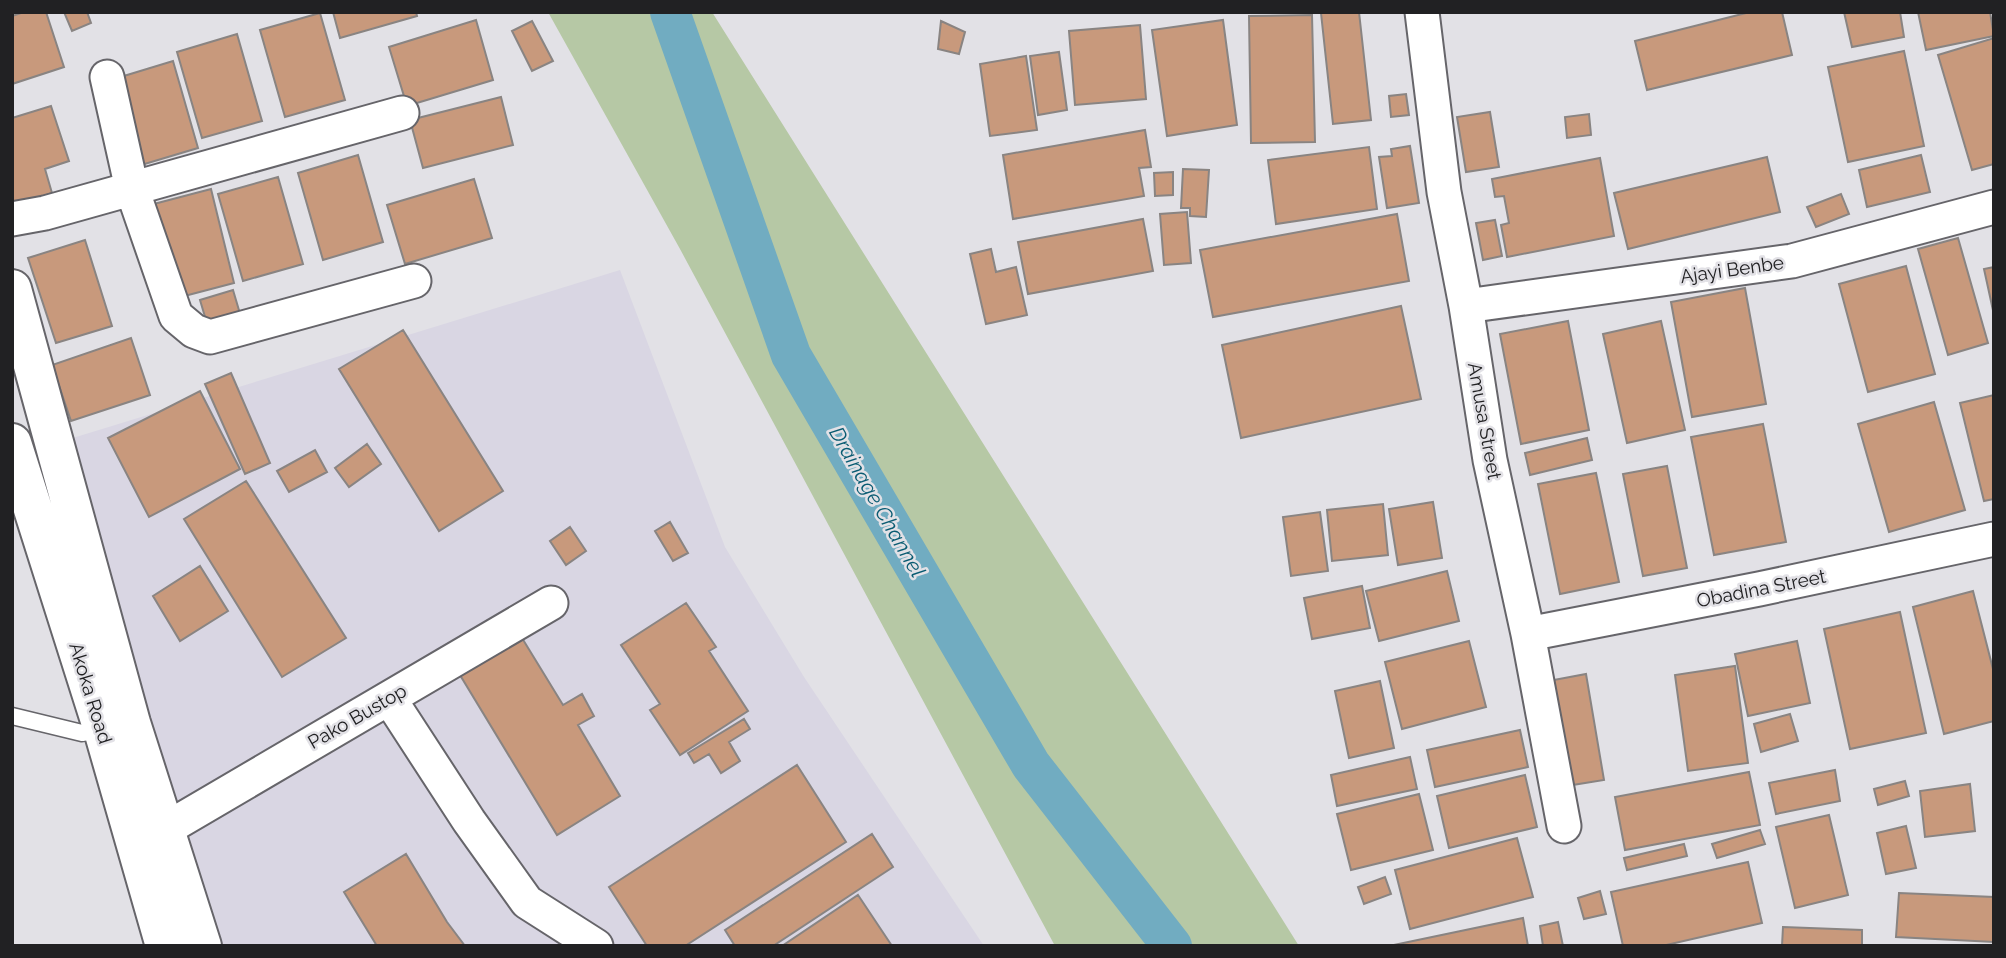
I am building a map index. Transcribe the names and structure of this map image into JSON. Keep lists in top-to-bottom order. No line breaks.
{"streets":{"main road":["Akoka Road"],"street":["Ajayi Benbe","Amusa Street","Obadina Street","Pako Bustop"]},"crossings":[["Ajayi Benbe","Amusa Street"],["Amusa Street","Obadina Street"]],"water":["Drainage Channel"]}
